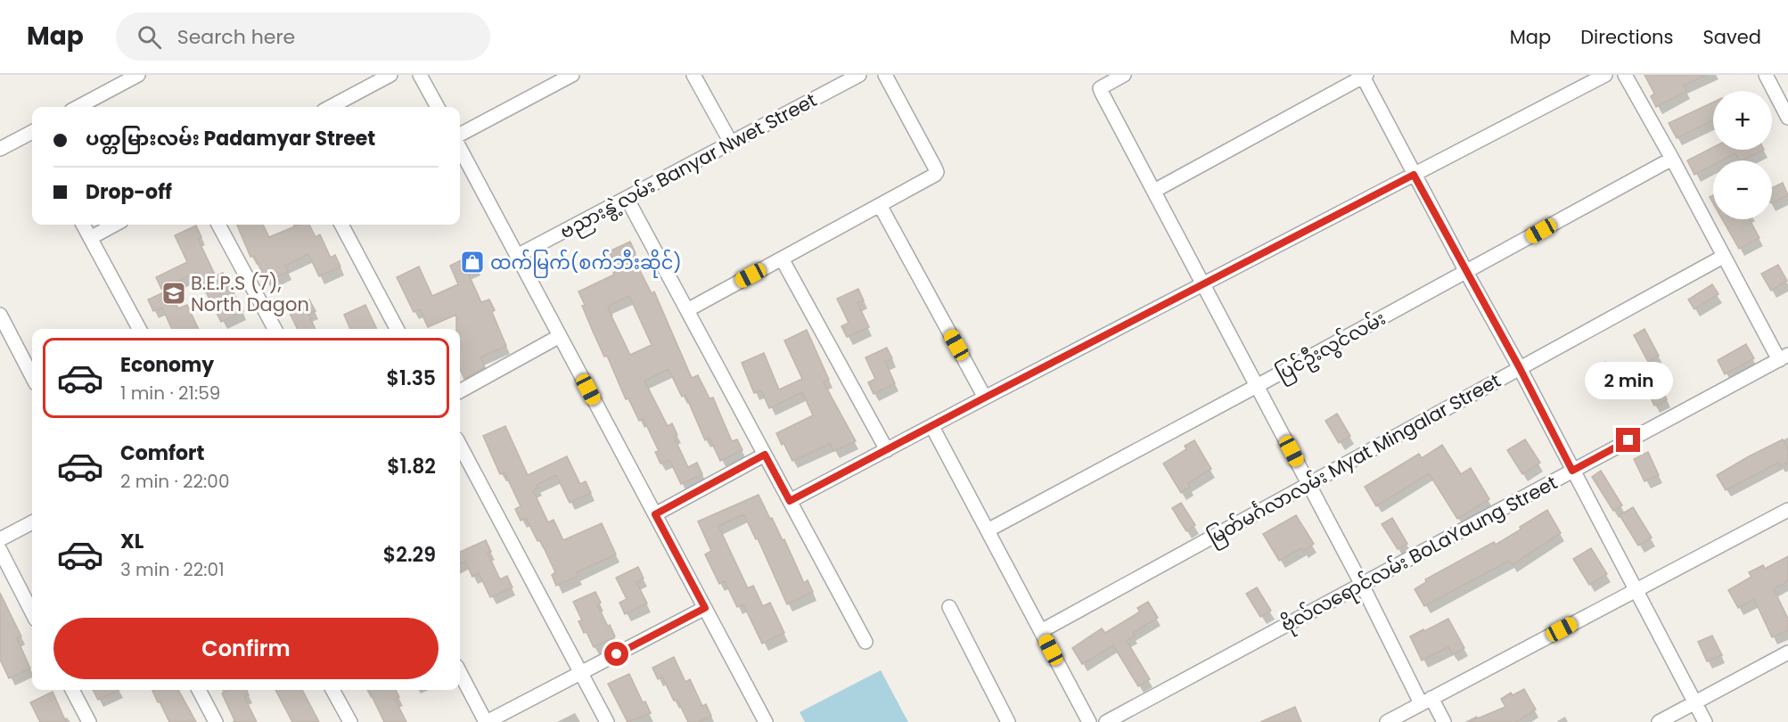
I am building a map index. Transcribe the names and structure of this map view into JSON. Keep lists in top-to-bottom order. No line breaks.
{"streets":{"street":["ဗညားနွဲ့လမ်း Banyar Nwet Street","ပြင်ဦးလွင်လမ်း","မြတ်မင်္ဂလာလမ်း Myat Mingalar Street","ဗိုလ်လရောင်လမ်း BoLaYaung Street"]},"places":{"shop":["ထက်မြက်(စက်ဘီးဆိုင်)"],"school or university":["B.E.P.S (7), North Dagon"]},"page":{"header":"Map","search":"Search here","nav":["Map","Directions","Saved"],"map_buttons":["+","−"],"banner":["ပတ္တမြားလမ်း Padamyar Street","Drop-off"],"list":[{"name":"Economy","note":"1 min · 21:59","value":"$1.35"},{"name":"Comfort","note":"2 min · 22:00","value":"$1.82"},{"name":"XL","note":"3 min · 22:01","value":"$2.29"}],"bubble":"2 min","buttons":"Confirm"}}
